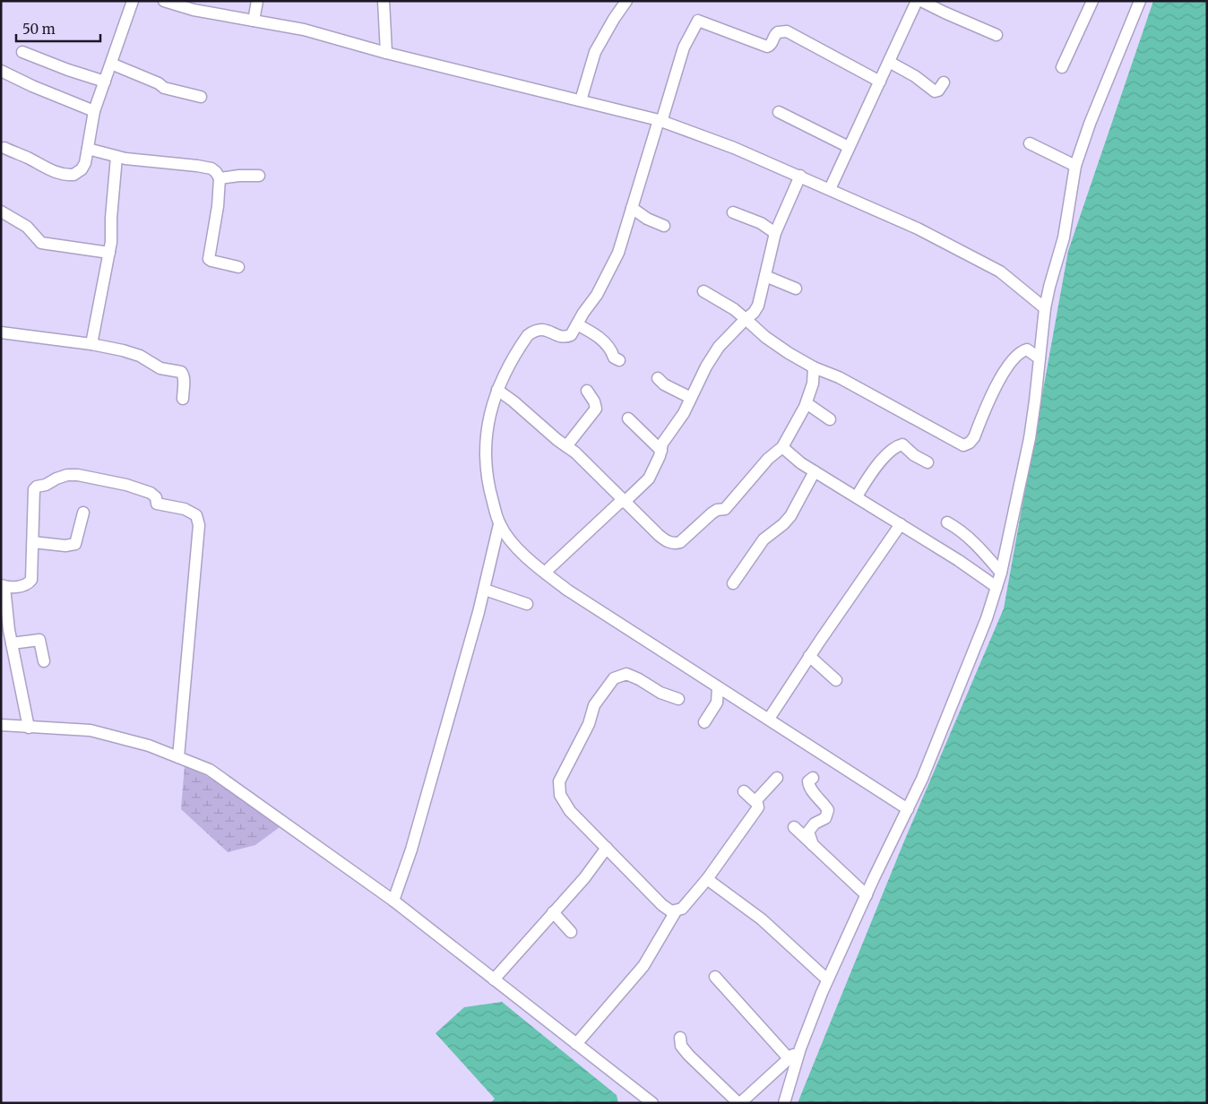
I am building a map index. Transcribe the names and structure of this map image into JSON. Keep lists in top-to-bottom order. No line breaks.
{"scale_bar":"50 m"}
